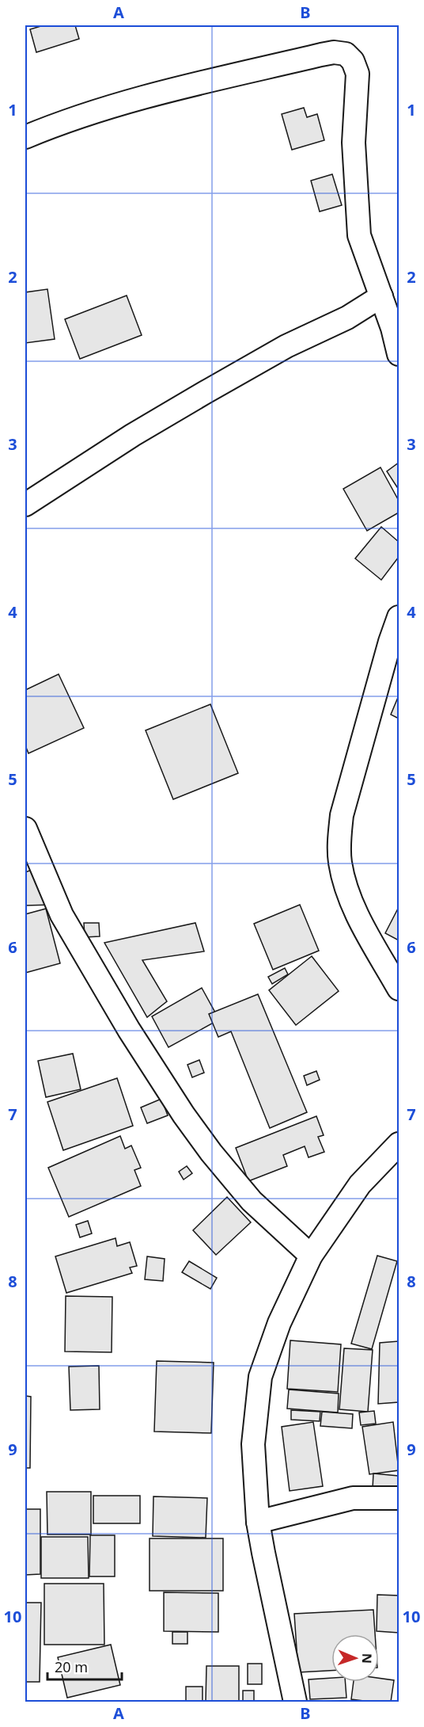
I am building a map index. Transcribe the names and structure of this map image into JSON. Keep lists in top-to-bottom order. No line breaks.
{"scale_bar":"20 m","north":"right","grid":{"columns":["A","B"],"rows":["1","2","3","4","5","6","7","8","9","10"]}}
